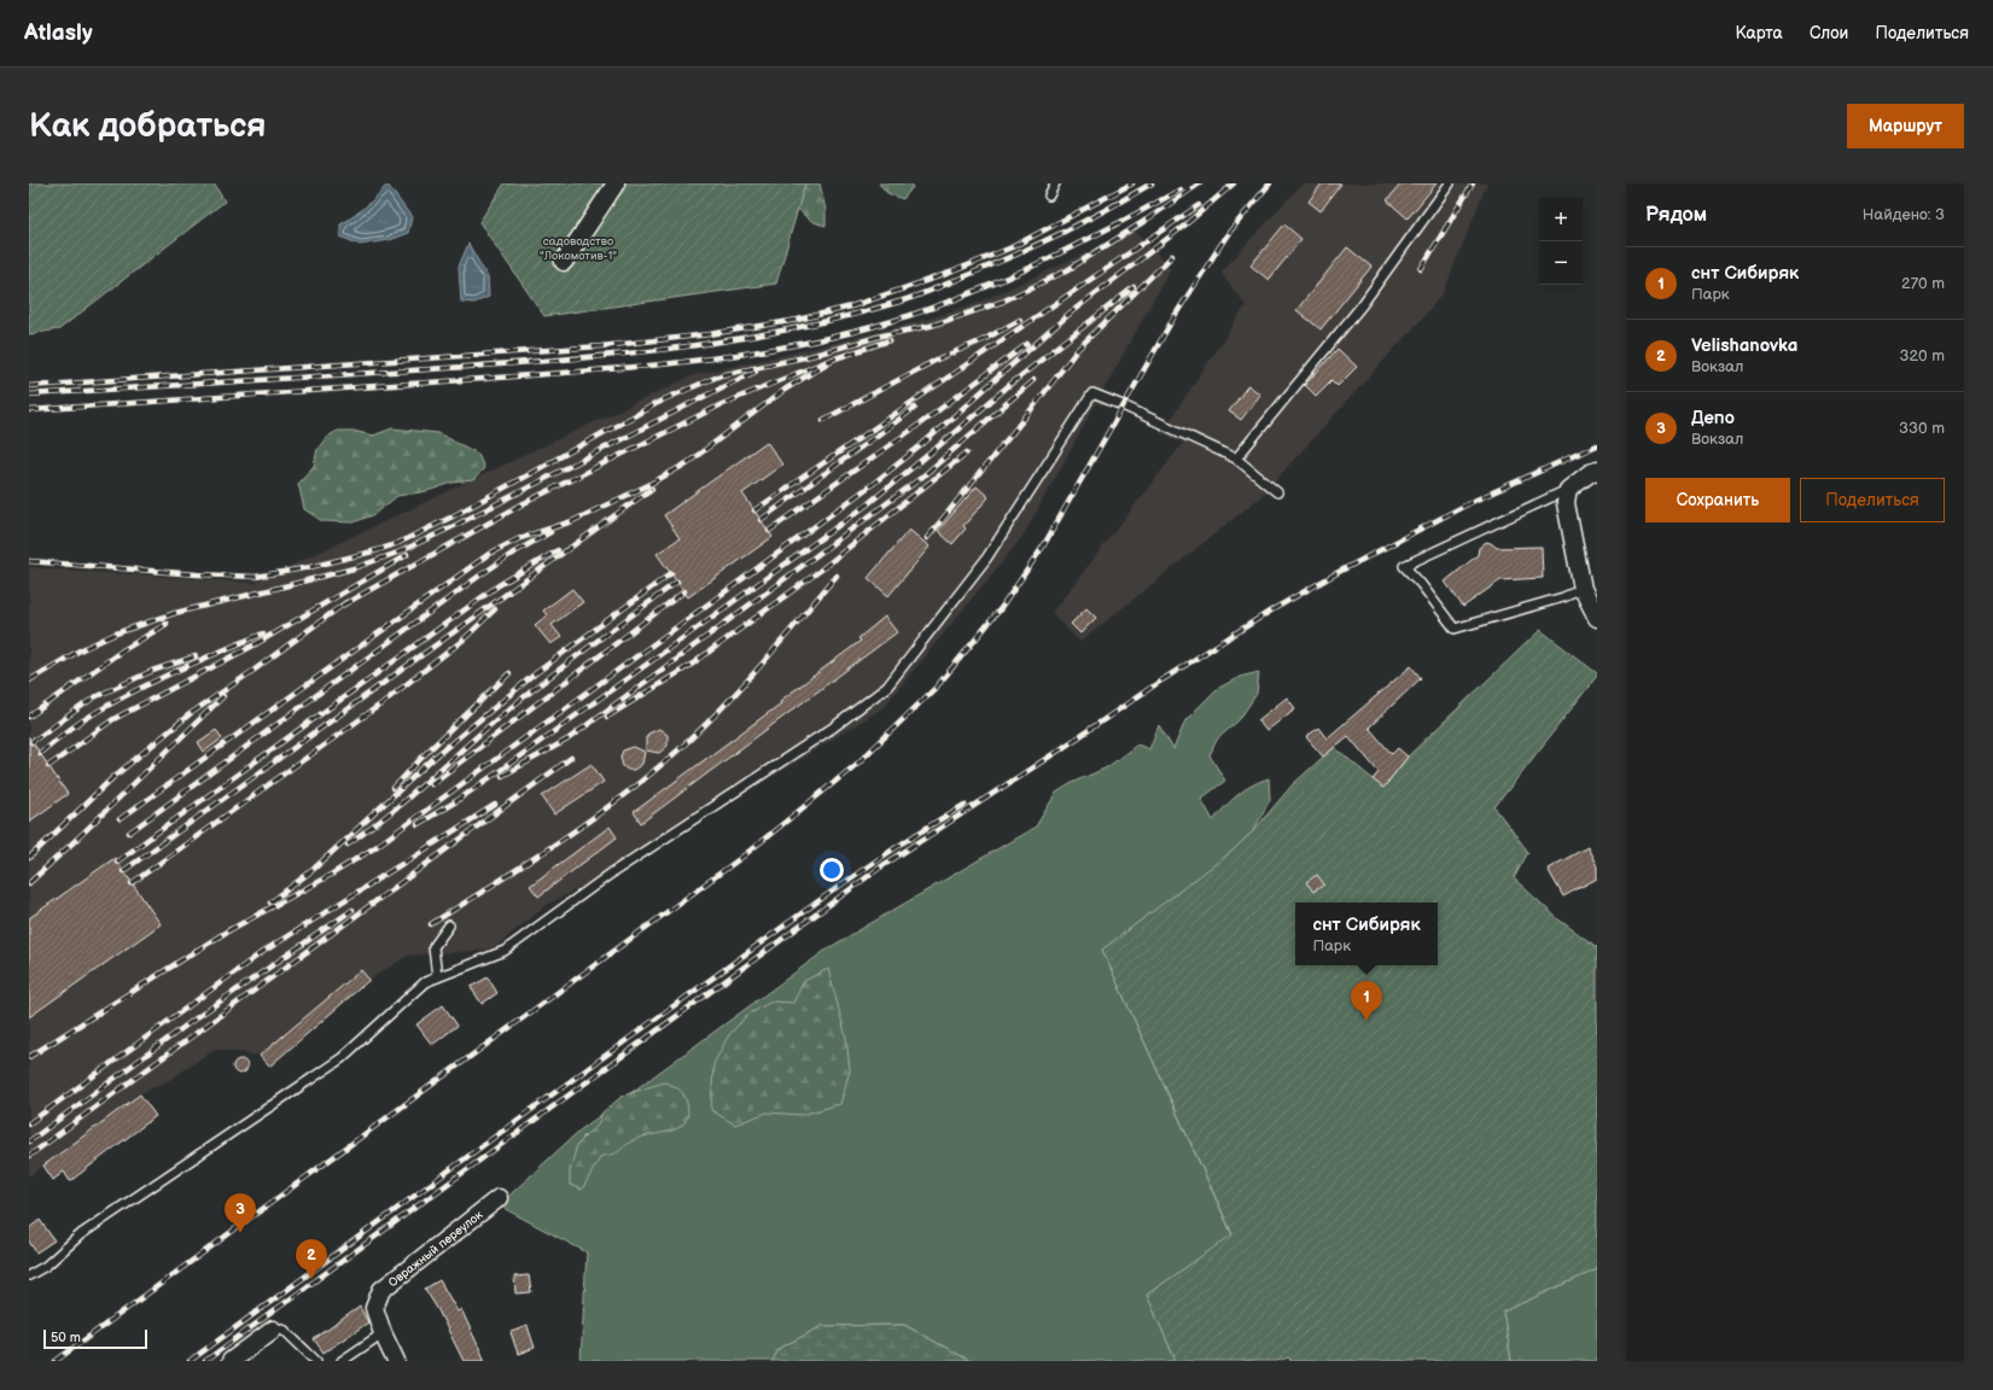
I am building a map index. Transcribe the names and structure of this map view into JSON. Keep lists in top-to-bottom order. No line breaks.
{"streets":{"street":["Овражный переулок"]},"parks":["садоводство \"Локомотив-1\""],"scale_bar":"50 m","page":{"header":"Atlasly","nav":["Карта","Слои","Поделиться"],"buttons":["Маршрут",["Сохранить","Поделиться"]],"title":"Как добраться","heading":["Рядом","Найдено: 3"],"map_buttons":["+","−"],"list":[{"mark":"1","name":"снт Сибиряк","note":"Парк","value":"270 m"},{"mark":"2","name":"Velishanovka","note":"Вокзал","value":"320 m"},{"mark":"3","name":"Депо","note":"Вокзал","value":"330 m"}],"popup":["снт Сибиряк","Парк"],"pins":["1","3","2"],"scale":"50 m"}}
